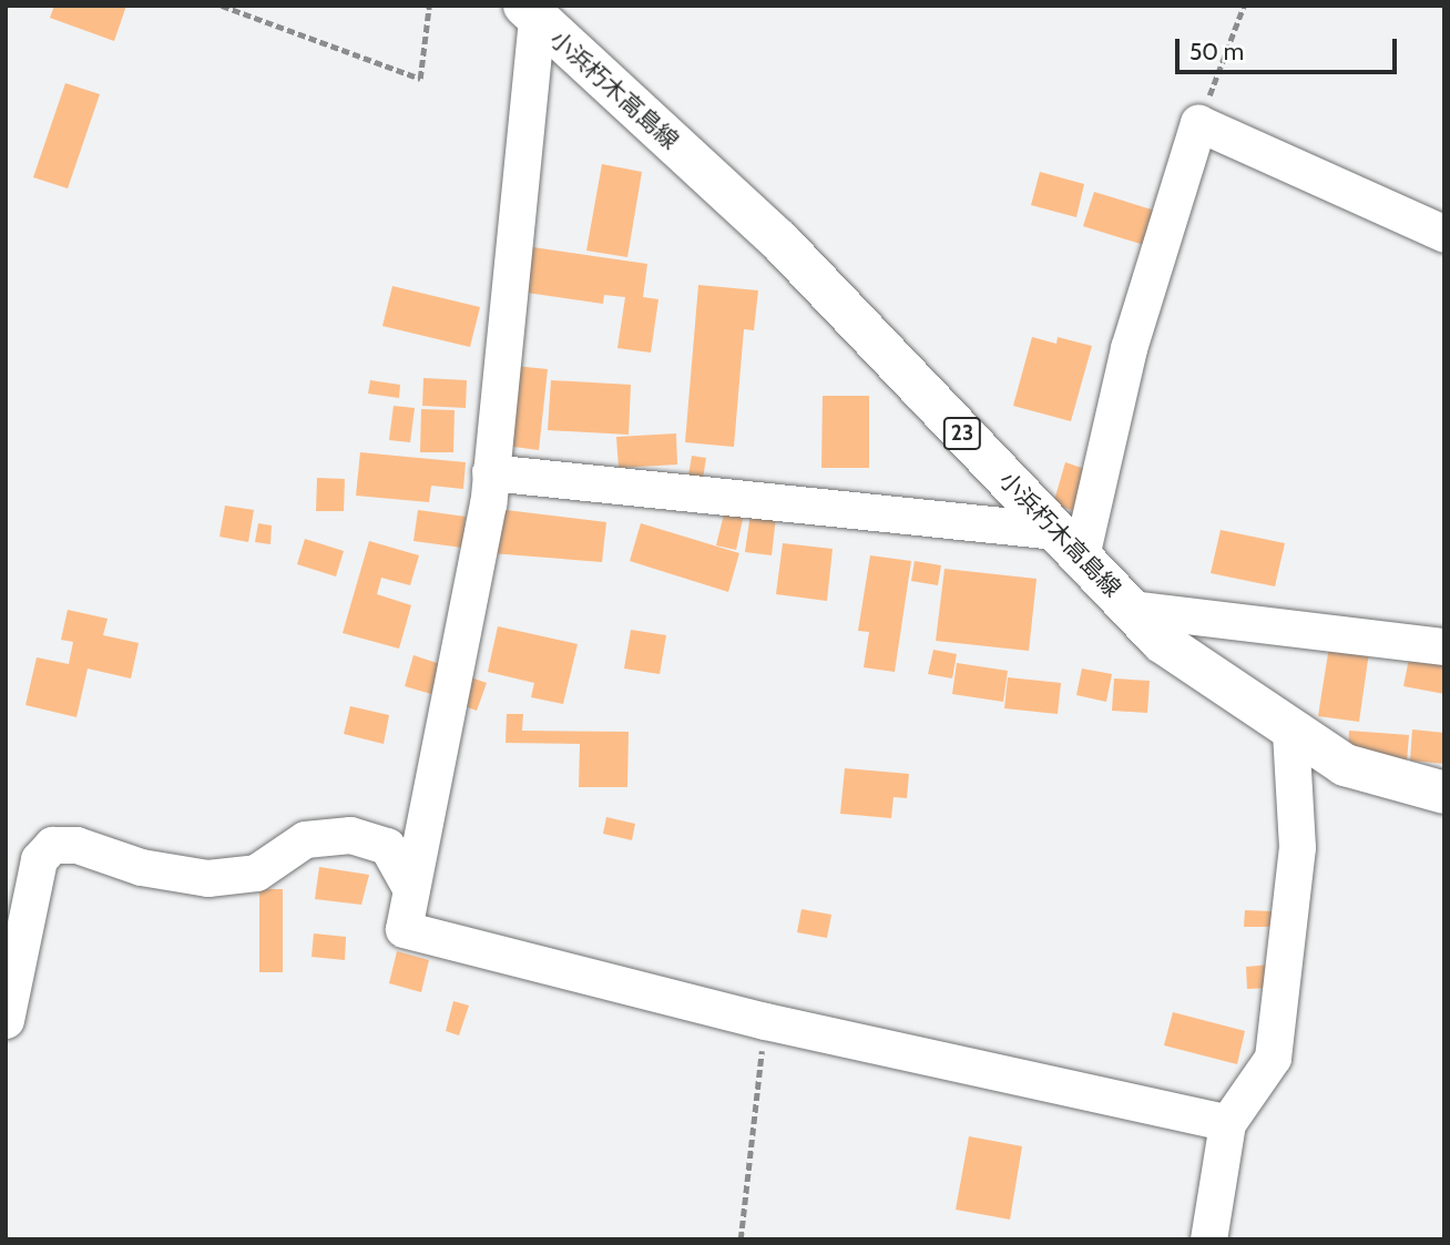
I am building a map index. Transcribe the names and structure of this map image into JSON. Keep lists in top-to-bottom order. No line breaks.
{"streets":{"main road":["小浜朽木高島線","23"]},"scale_bar":"50 m"}
